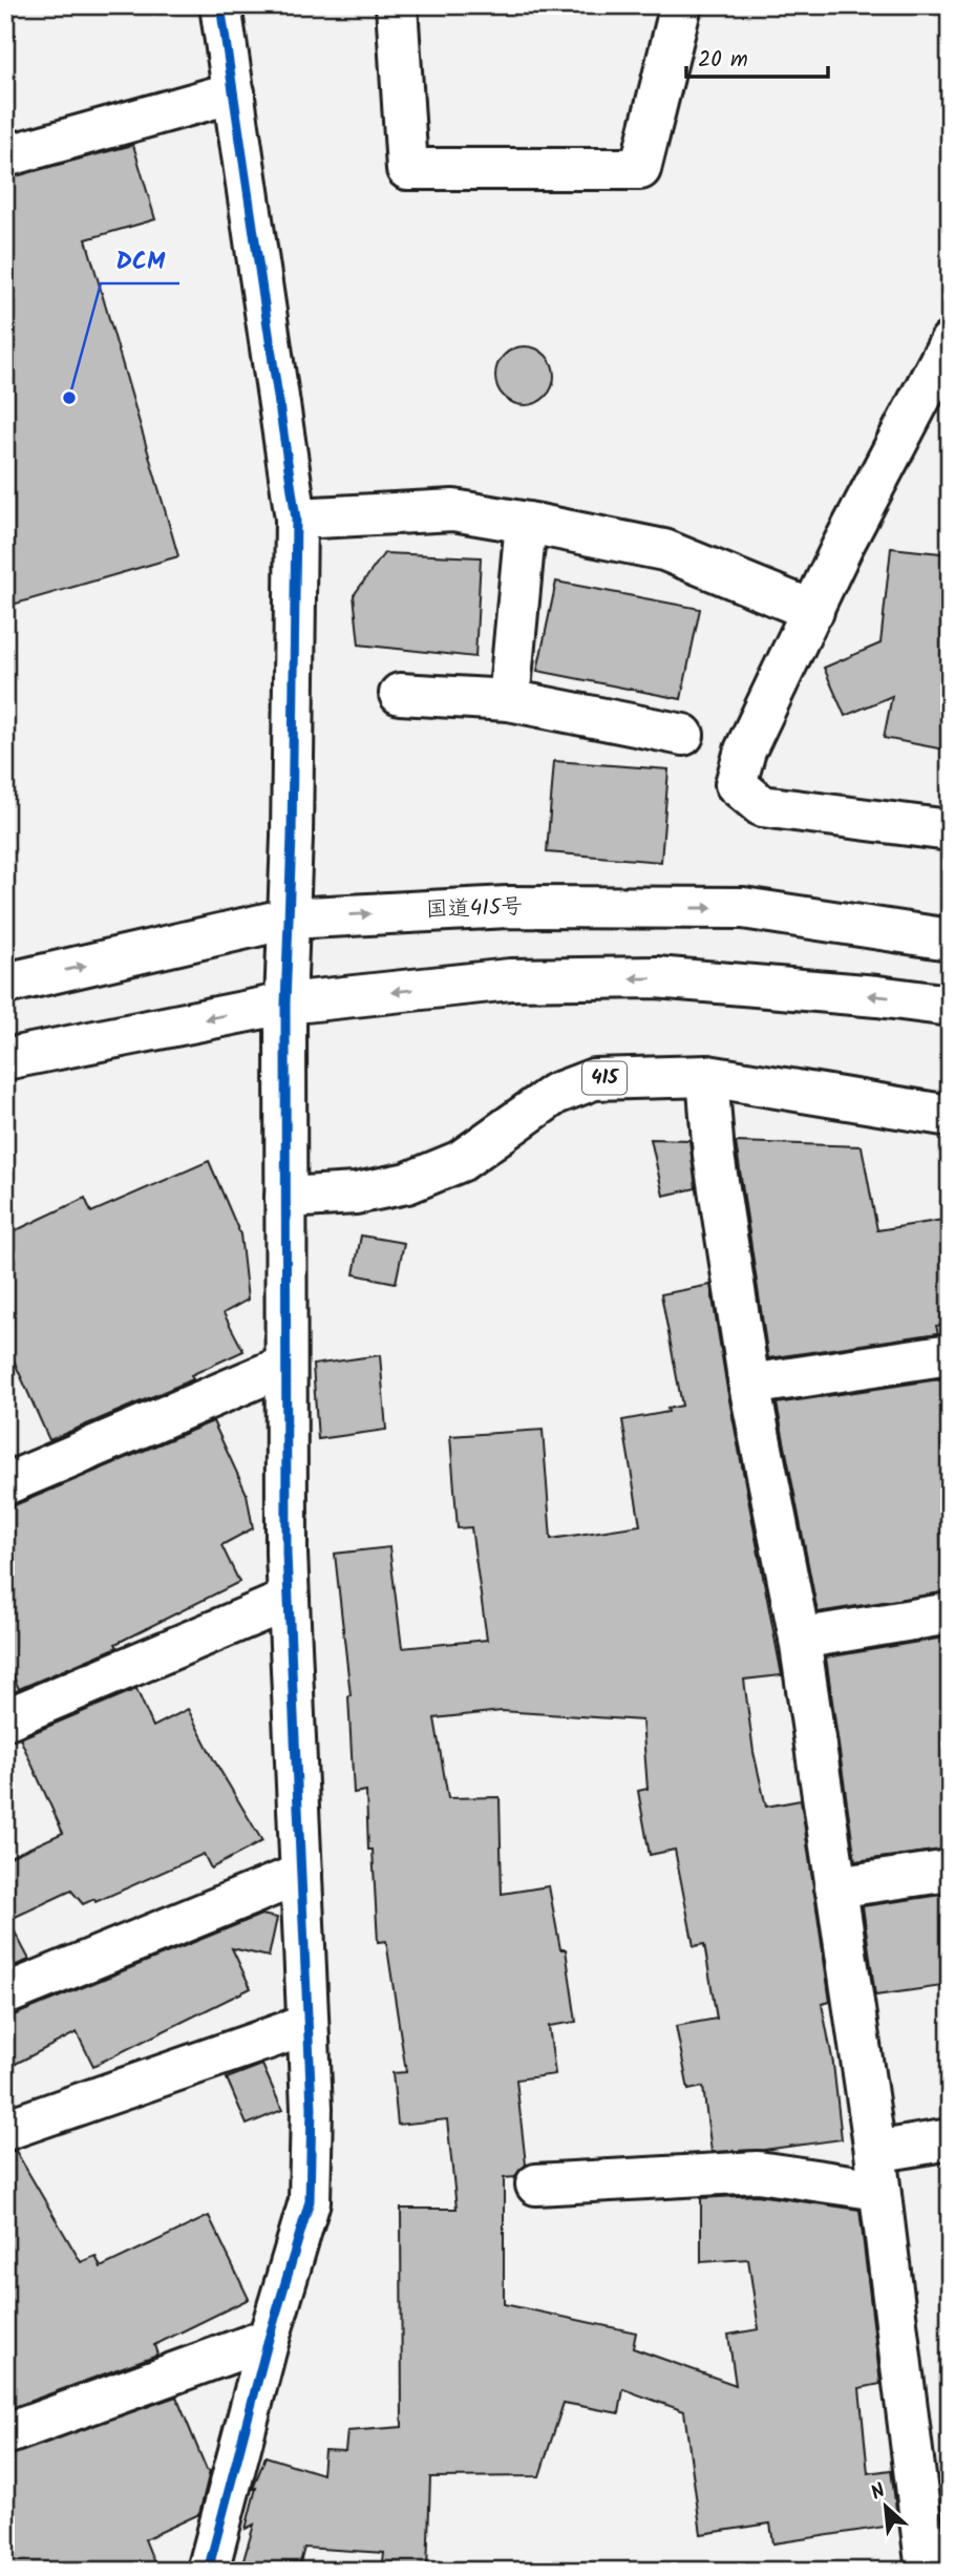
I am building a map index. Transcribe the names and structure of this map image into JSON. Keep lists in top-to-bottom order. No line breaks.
{"streets":{"main road":["国道415号","415"]},"places":["DCM"],"scale_bar":"20 m","north":"top left"}
